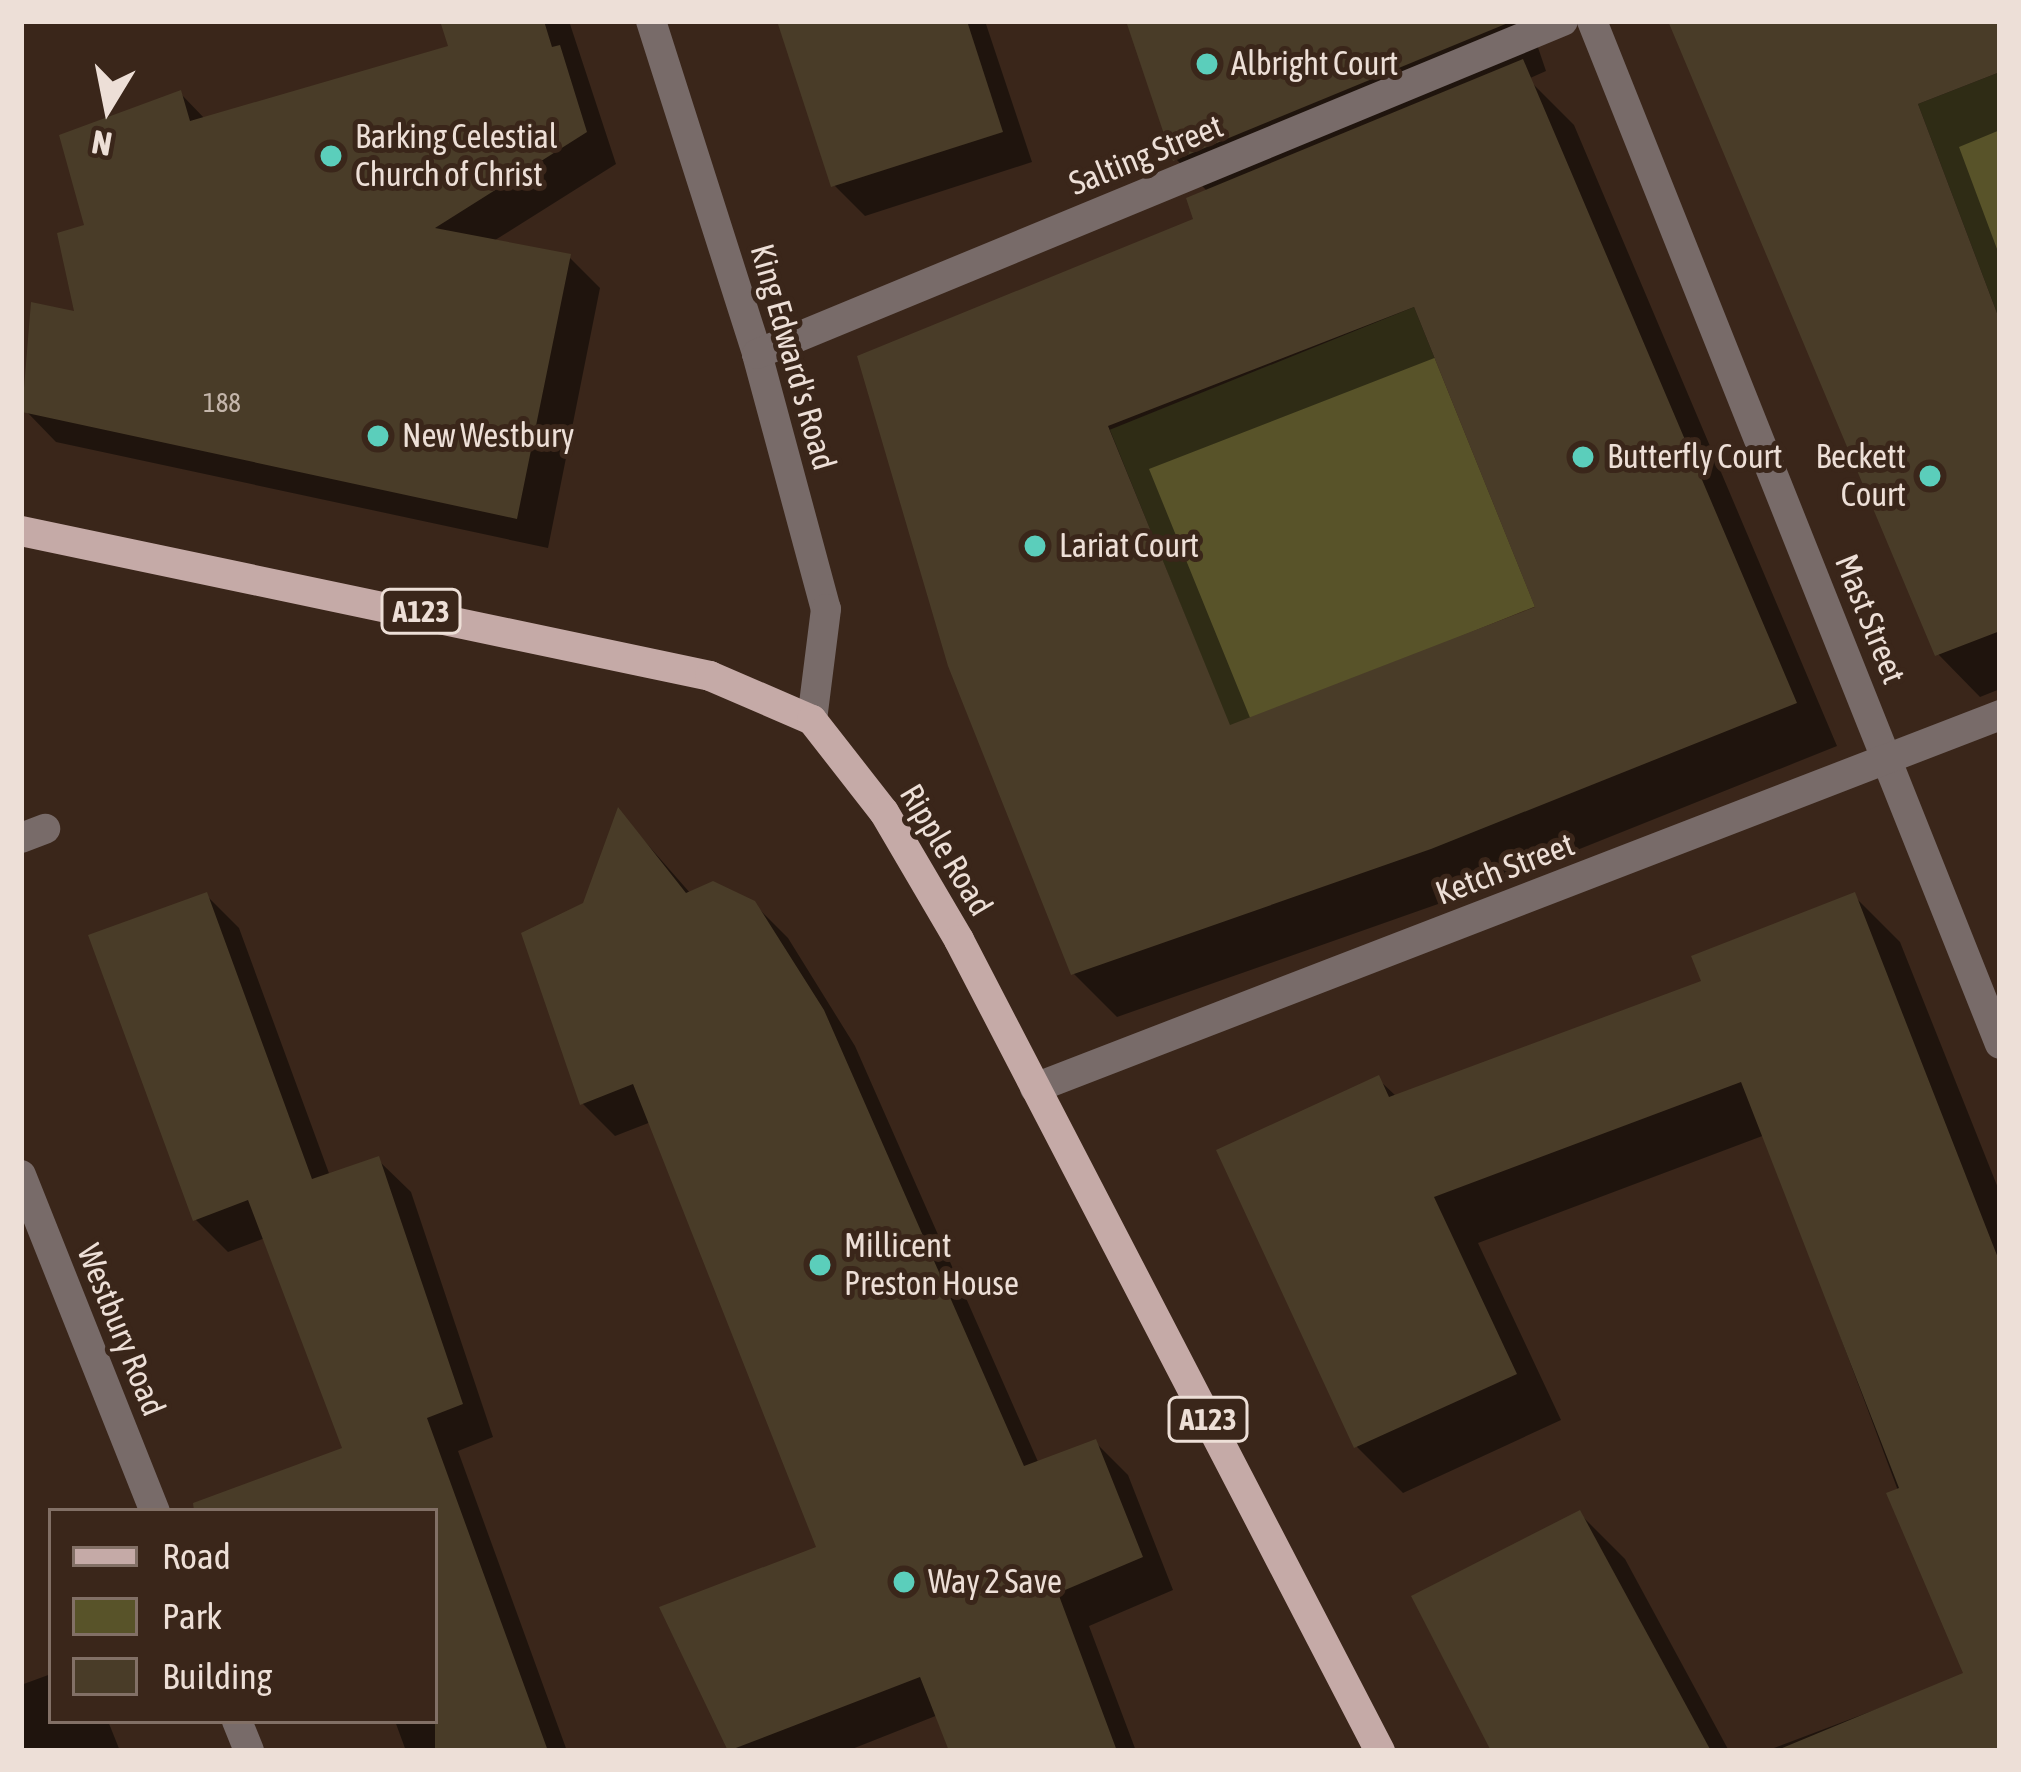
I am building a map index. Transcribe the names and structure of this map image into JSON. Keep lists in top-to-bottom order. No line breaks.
{"streets":{"main road":["A123","Ripple Road"],"street":["Salting Street","King Edward's Road","Mast Street","Ketch Street","Westbury Road"]},"crossings":[["Salting Street","King Edward's Road"],["King Edward's Road","Ripple Road"],["Mast Street","Ketch Street"],["Ripple Road","Ketch Street"]],"places":["Albright Court","Barking Celestial Church of Christ","New Westbury","Butterfly Court","Beckett Court","Lariat Court","Millicent Preston House","Way 2 Save"],"house_numbers":["188"],"legend":["Road","Park","Building"],"north":"bottom"}
